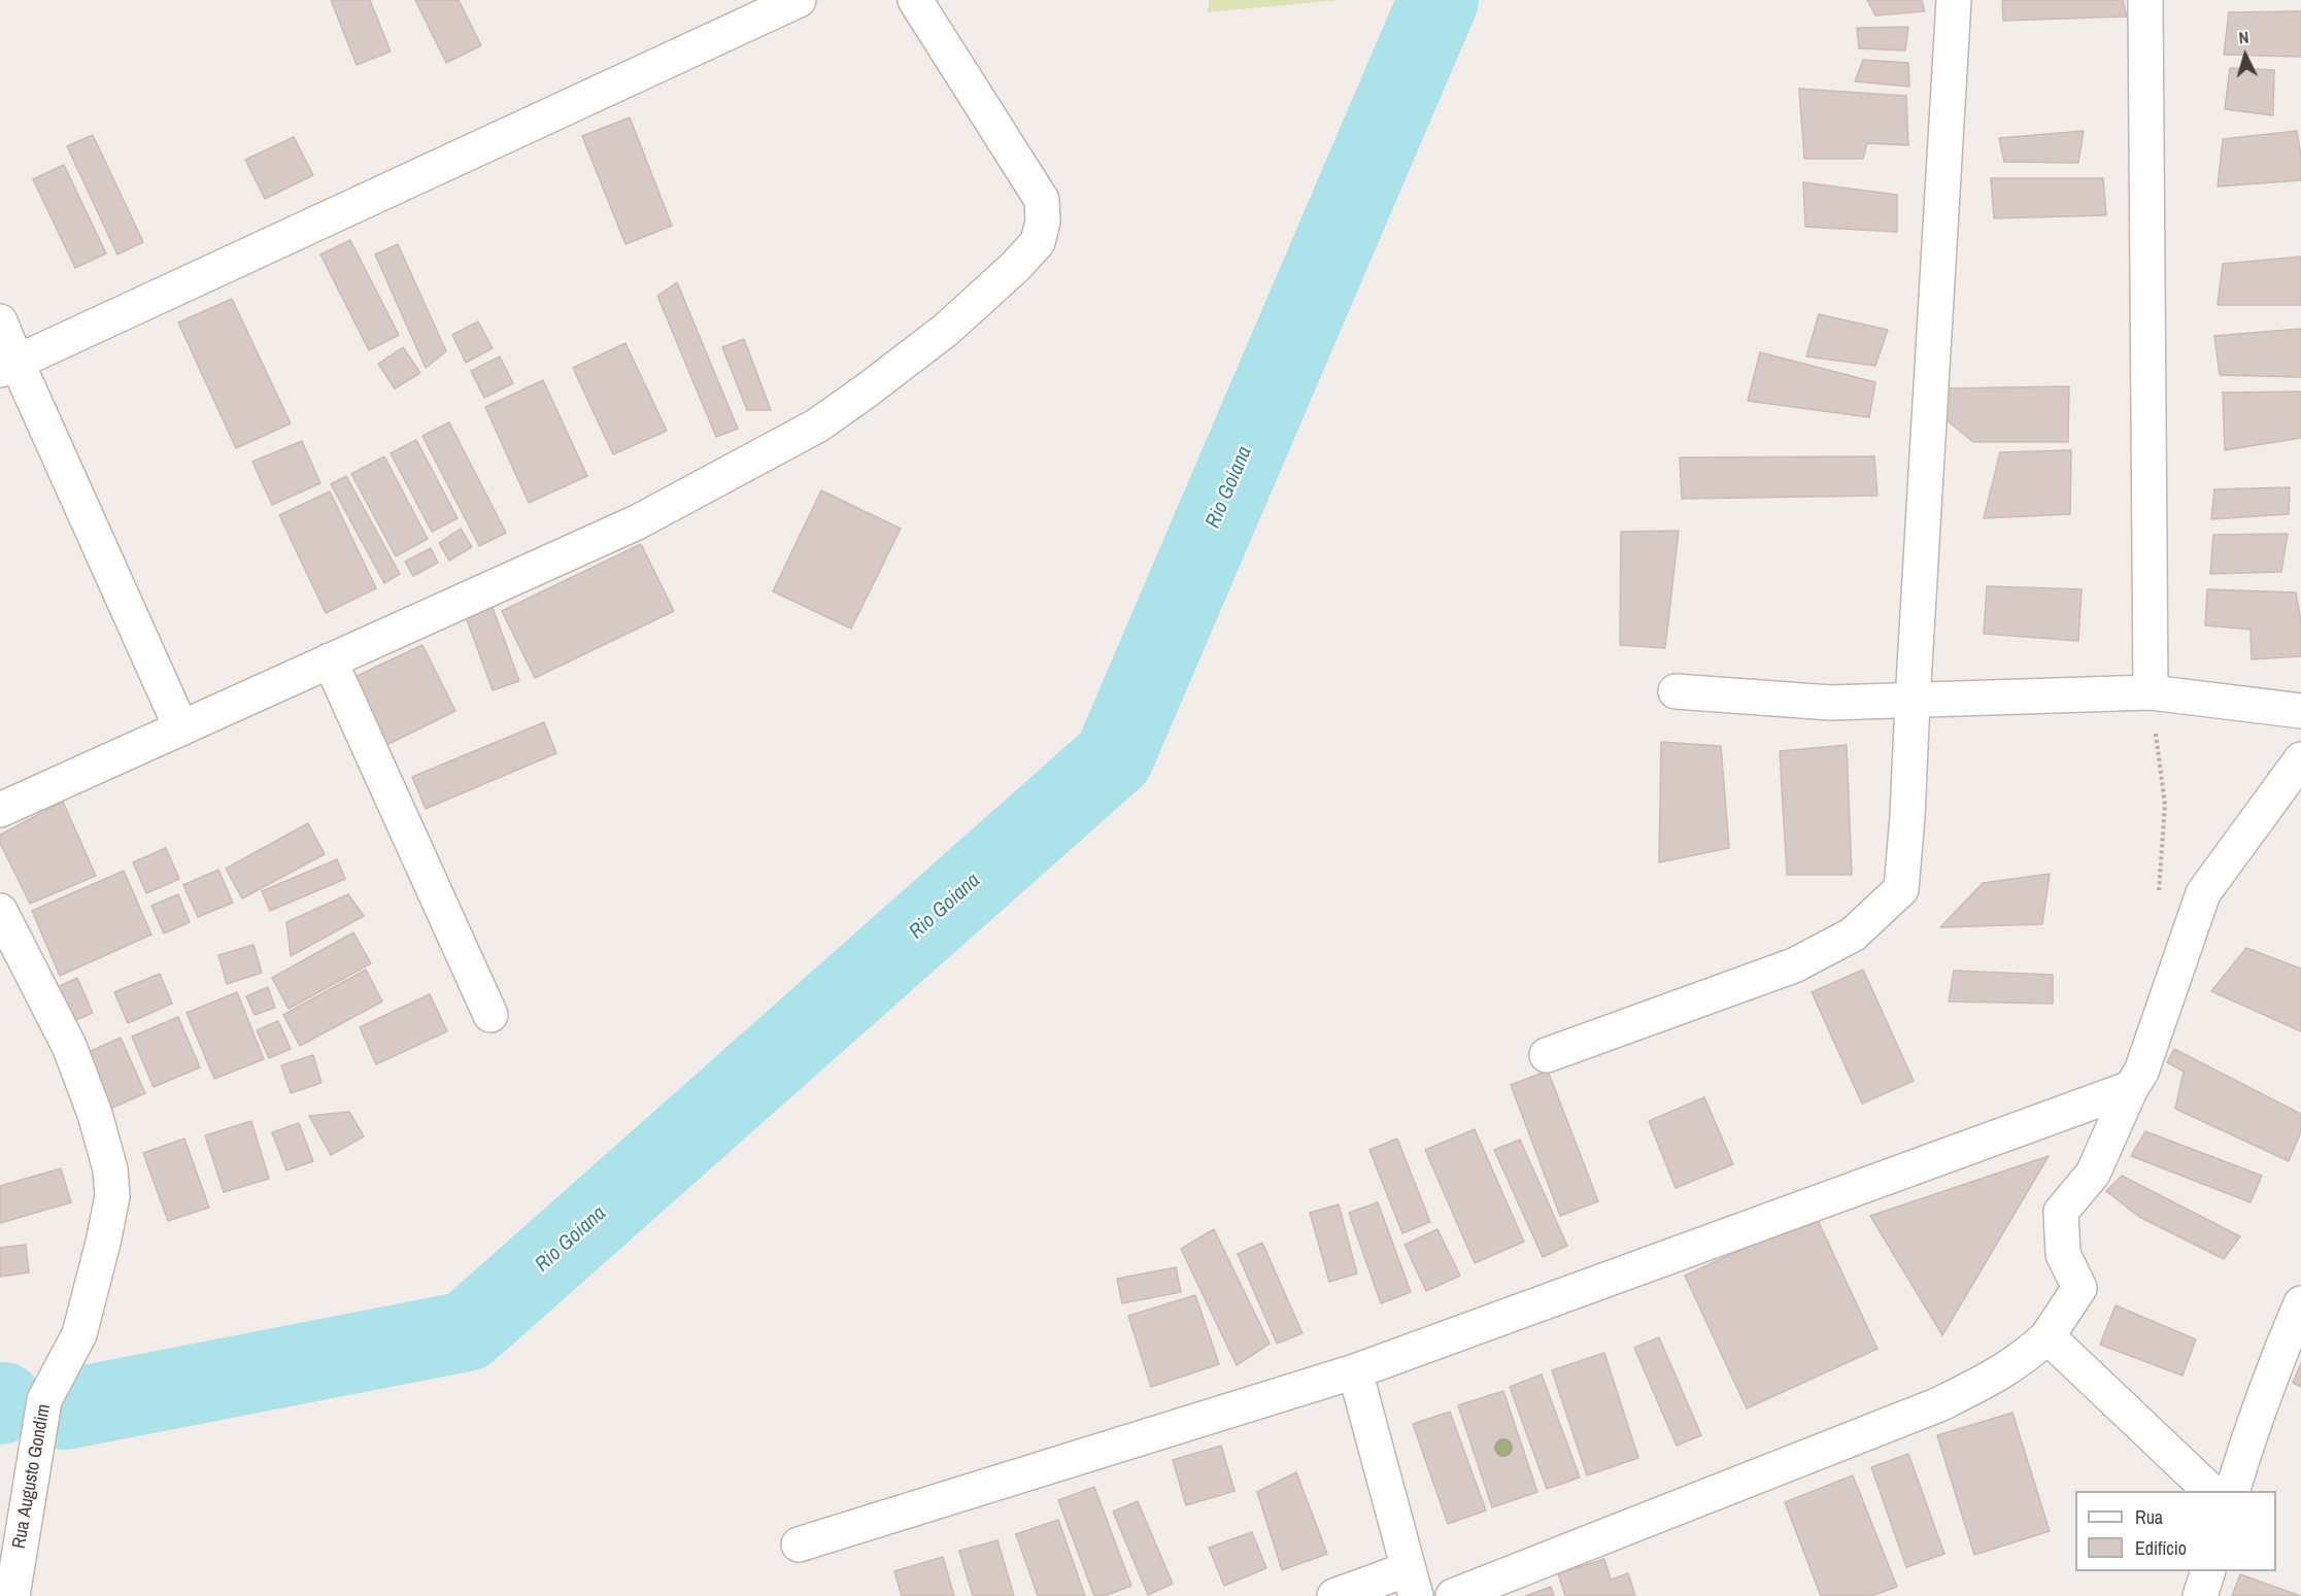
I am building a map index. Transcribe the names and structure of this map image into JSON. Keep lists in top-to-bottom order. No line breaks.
{"streets":{"street":["Rua Augusto Gondim"]},"water":["Rio Goiana"],"legend":["Rua","Edifício"],"north":"top"}
